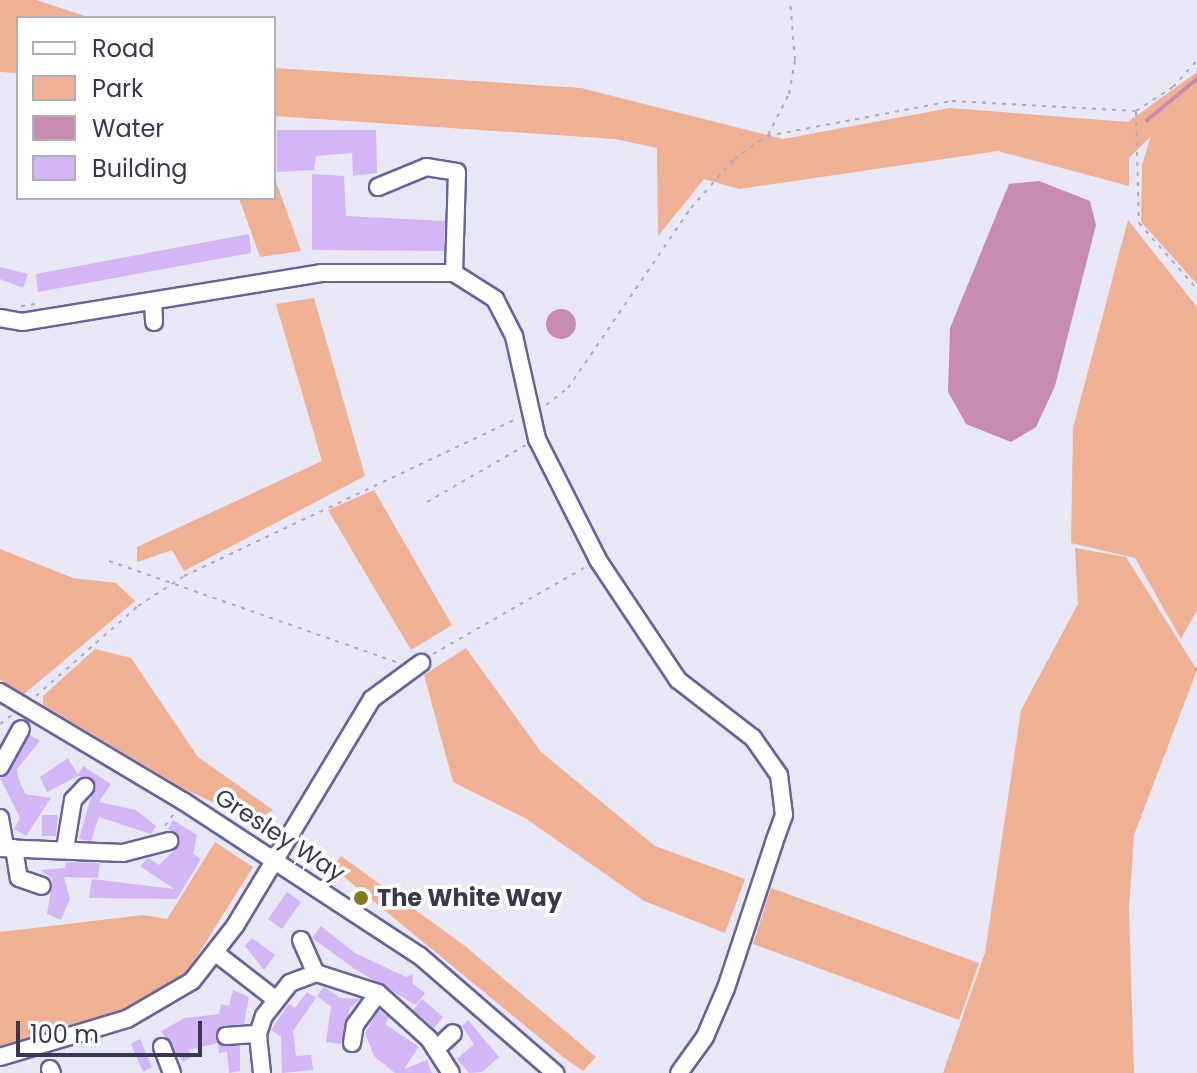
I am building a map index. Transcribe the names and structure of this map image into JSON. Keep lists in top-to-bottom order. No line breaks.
{"streets":{"street":["Gresley Way"]},"places":["The White Way"],"legend":["Road","Park","Water","Building"],"scale_bar":"100 m"}
